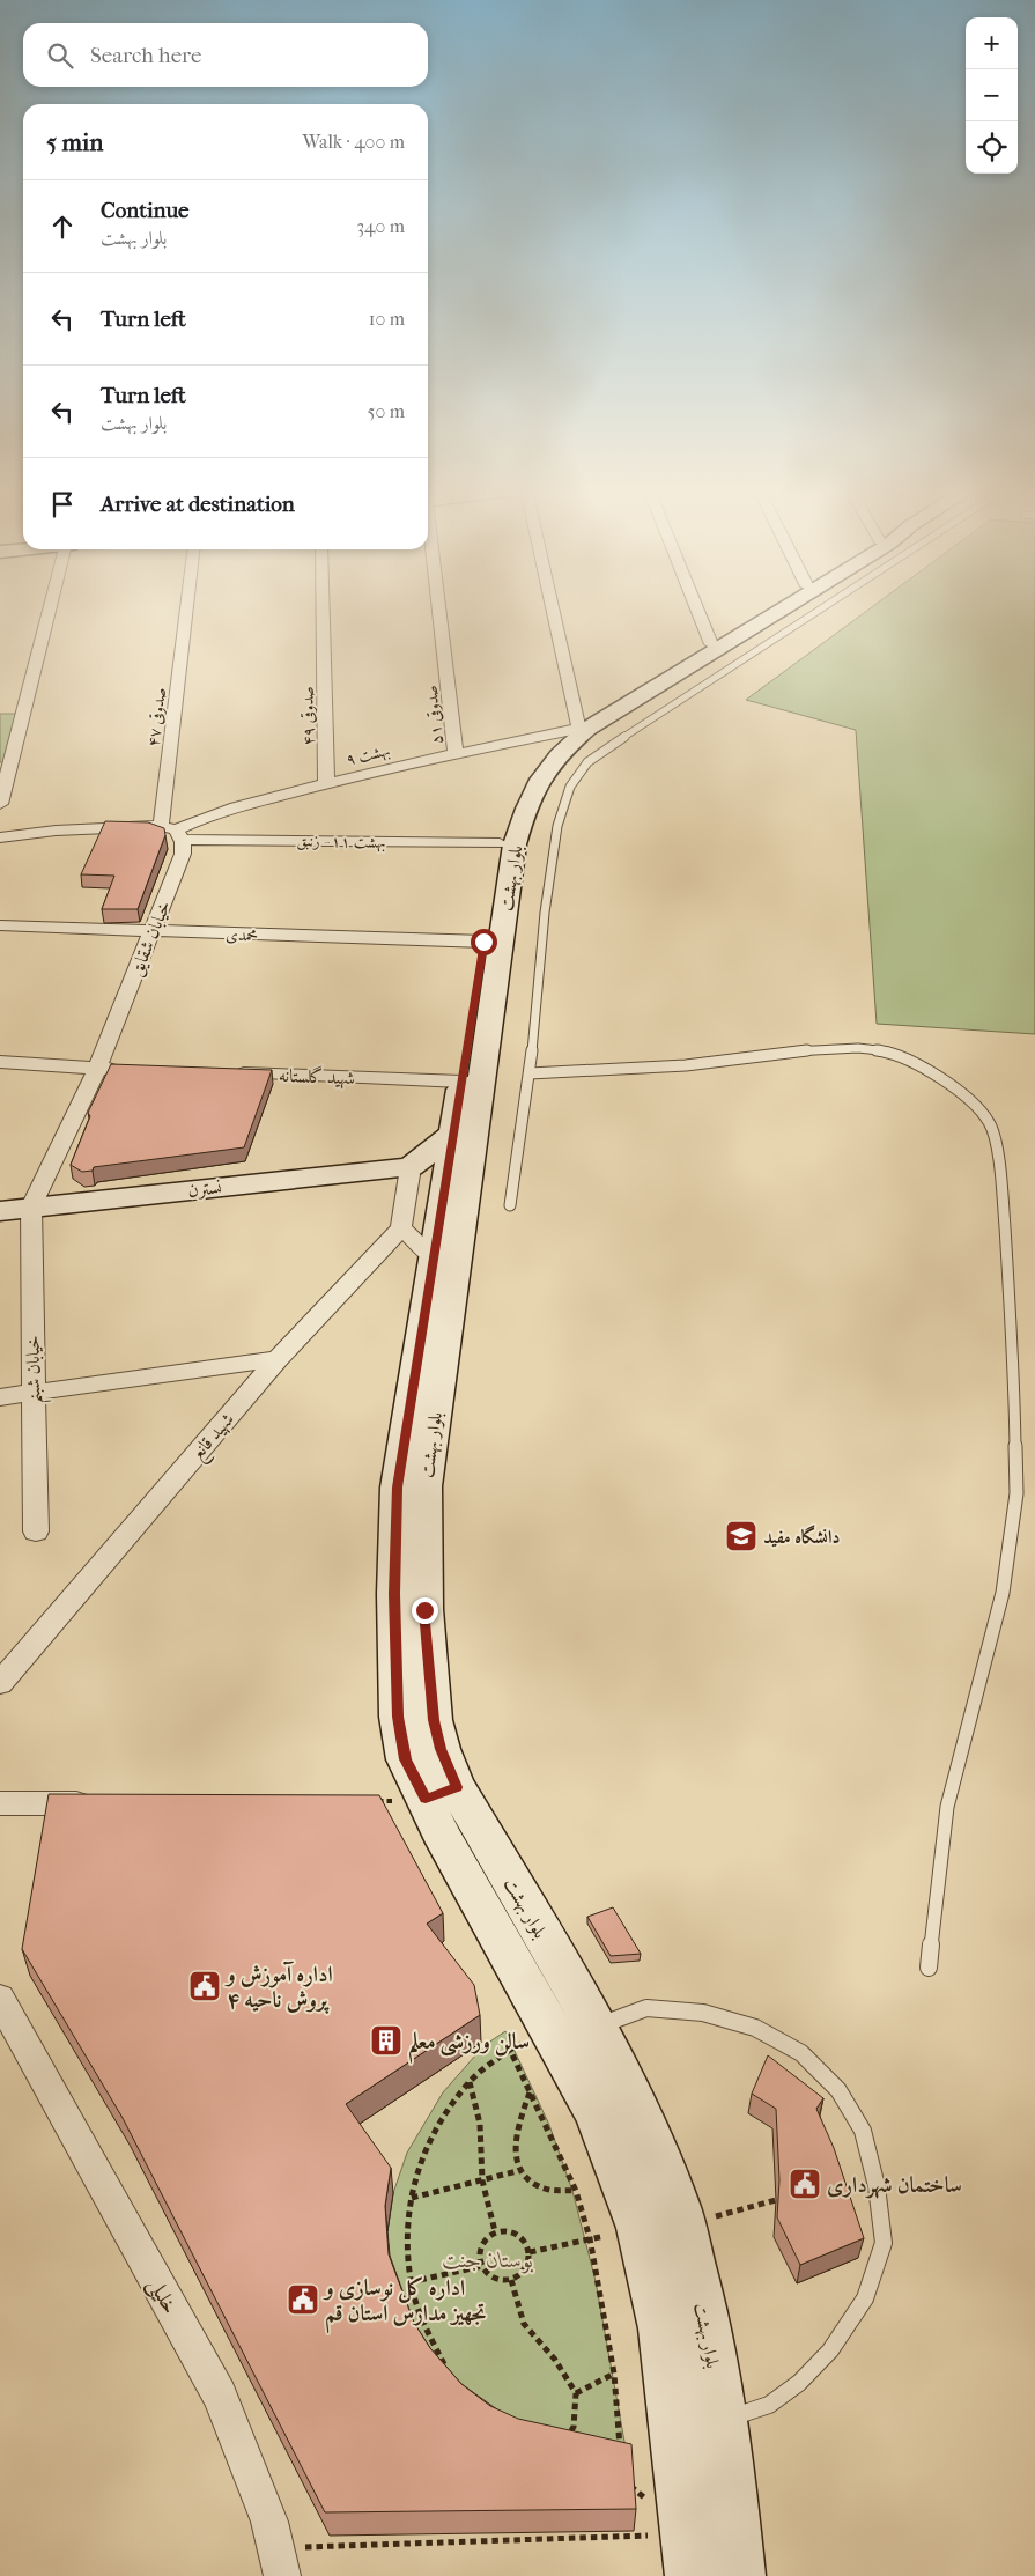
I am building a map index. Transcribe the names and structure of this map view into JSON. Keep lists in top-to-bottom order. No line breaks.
{"streets":{"street":["صدوقی ۵۱","صدوقی ۴۹","صدوقی ۴۷","بهشت ۹","بهشت ۱۱ - زنبق","بلوار بهشت","محمدی","خیابان شقایق","شهید گلستانه","نسترن","خیابان شبنم","شهید قانع","خلیلی"]},"crossings":[["صدوقی ۵۱","بهشت ۹"],["صدوقی ۴۹","بهشت ۹"],["صدوقی ۴۷","بهشت ۹"],["صدوقی ۴۷","بهشت ۱۱ - زنبق"],["صدوقی ۴۷","خیابان شقایق"],["بهشت ۹","بهشت ۱۱ - زنبق"],["بهشت ۹","بلوار بهشت"],["بهشت ۹","خیابان شقایق"],["بهشت ۱۱ - زنبق","بلوار بهشت"],["بهشت ۱۱ - زنبق","خیابان شقایق"],["بلوار بهشت","محمدی"],["بلوار بهشت","شهید گلستانه"],["محمدی","خیابان شقایق"],["خیابان شقایق","نسترن"],["خیابان شقایق","خیابان شبنم"],["نسترن","خیابان شبنم"]],"parks":["بوستان جنت"],"places":{"school or university":["دانشگاه مفید"],"public building":["اداره آموزش و پروش ناحیه ۴","ساختمان شهرداری","اداره کل نوسازی و تجهیز مدارس استان قم"],"building":["سالن ورزشی معلم"]},"page":{"map_buttons":["+","−"],"search":"Search here","heading":["5 min","Walk · 400 m"],"list":[["Continue","بلوار بهشت","340 m"],["Turn left","10 m"],["Turn left","بلوار بهشت","50 m"],"Arrive at destination"]}}
